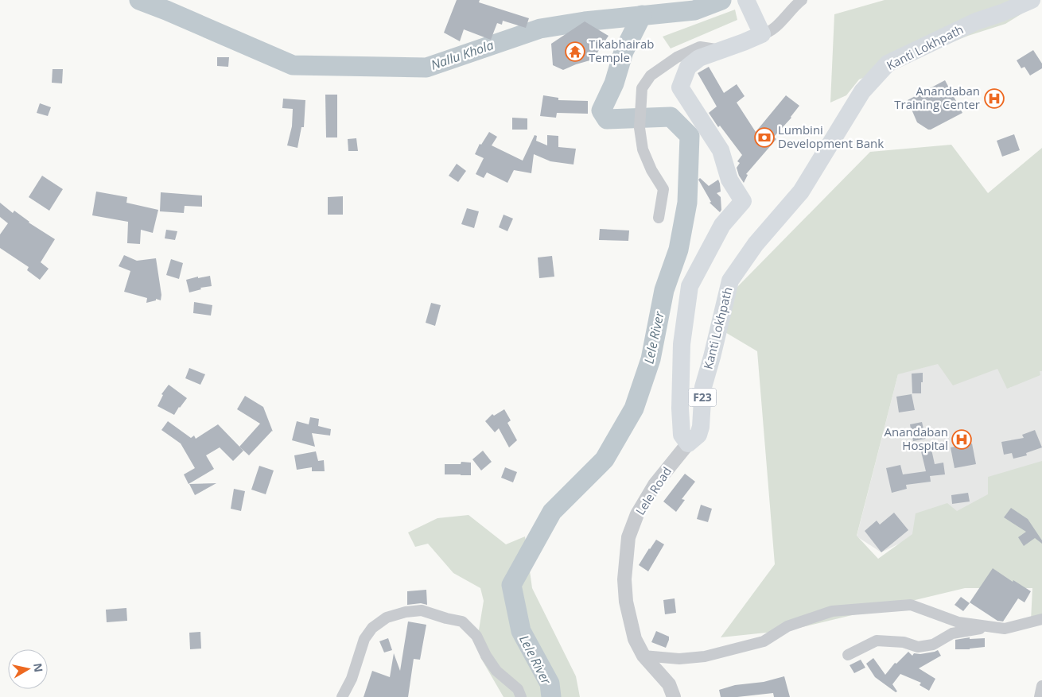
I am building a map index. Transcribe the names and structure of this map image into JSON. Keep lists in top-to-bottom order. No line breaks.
{"streets":{"main road":["Kanti Lokhpath","F23"],"street":["Lele Road"]},"crossings":[["Kanti Lokhpath","F23"],["Kanti Lokhpath","Lele Road"],["F23","Lele Road"]],"water":["Nallu Khola","Lele River"],"places":{"temple":["Tikabhairab Temple"],"hospital":["Anandaban Training Center","Anandaban Hospital"],"bank":["Lumbini Development Bank"]},"north":"right"}
